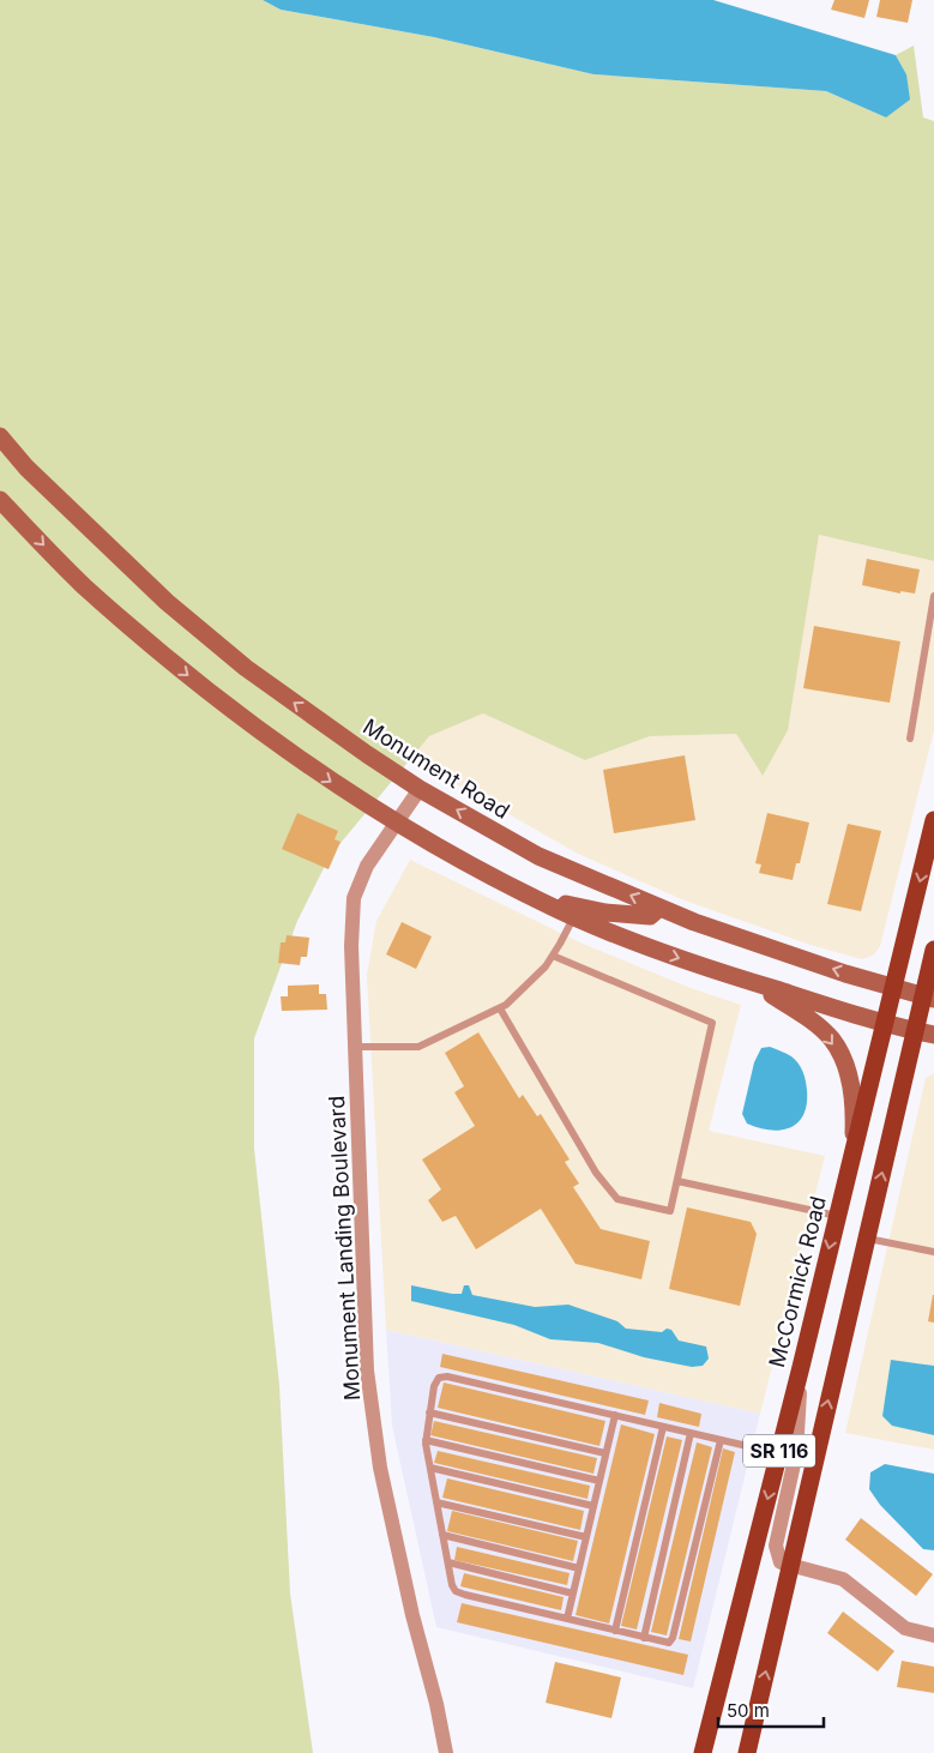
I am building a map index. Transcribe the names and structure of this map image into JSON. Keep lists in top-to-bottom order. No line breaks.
{"streets":{"main road":["Monument Road","McCormick Road","SR 116"],"street":["Monument Landing Boulevard"]},"crossings":[["Monument Road","Monument Landing Boulevard"],["Monument Road","McCormick Road"],["Monument Road","SR 116"]],"scale_bar":"50 m"}
